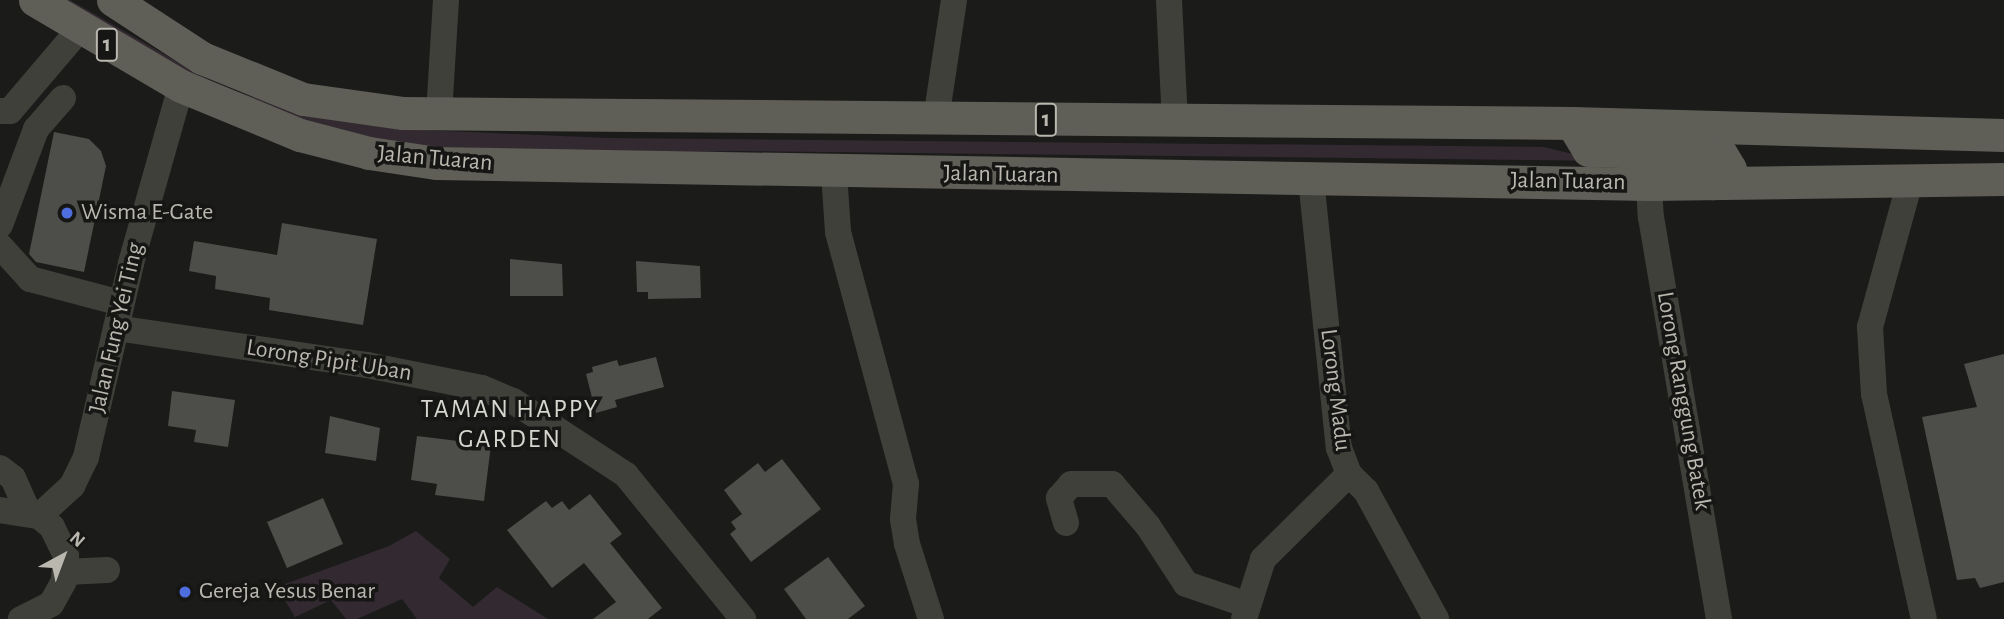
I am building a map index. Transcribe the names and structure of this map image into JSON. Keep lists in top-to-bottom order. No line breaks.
{"streets":{"main road":["1","Jalan Tuaran"],"street":["Jalan Fung Yei Ting","Lorong Pipit Uban","Lorong Madu","Lorong Ranggung Batek"]},"crossings":[["Jalan Tuaran","Jalan Fung Yei Ting"],["Jalan Tuaran","Lorong Madu"],["Jalan Tuaran","Lorong Ranggung Batek"],["Jalan Fung Yei Ting","Lorong Pipit Uban"]],"districts":["TAMAN HAPPY GARDEN"],"places":["Wisma E-Gate","Gereja Yesus Benar"],"north":"top right"}
